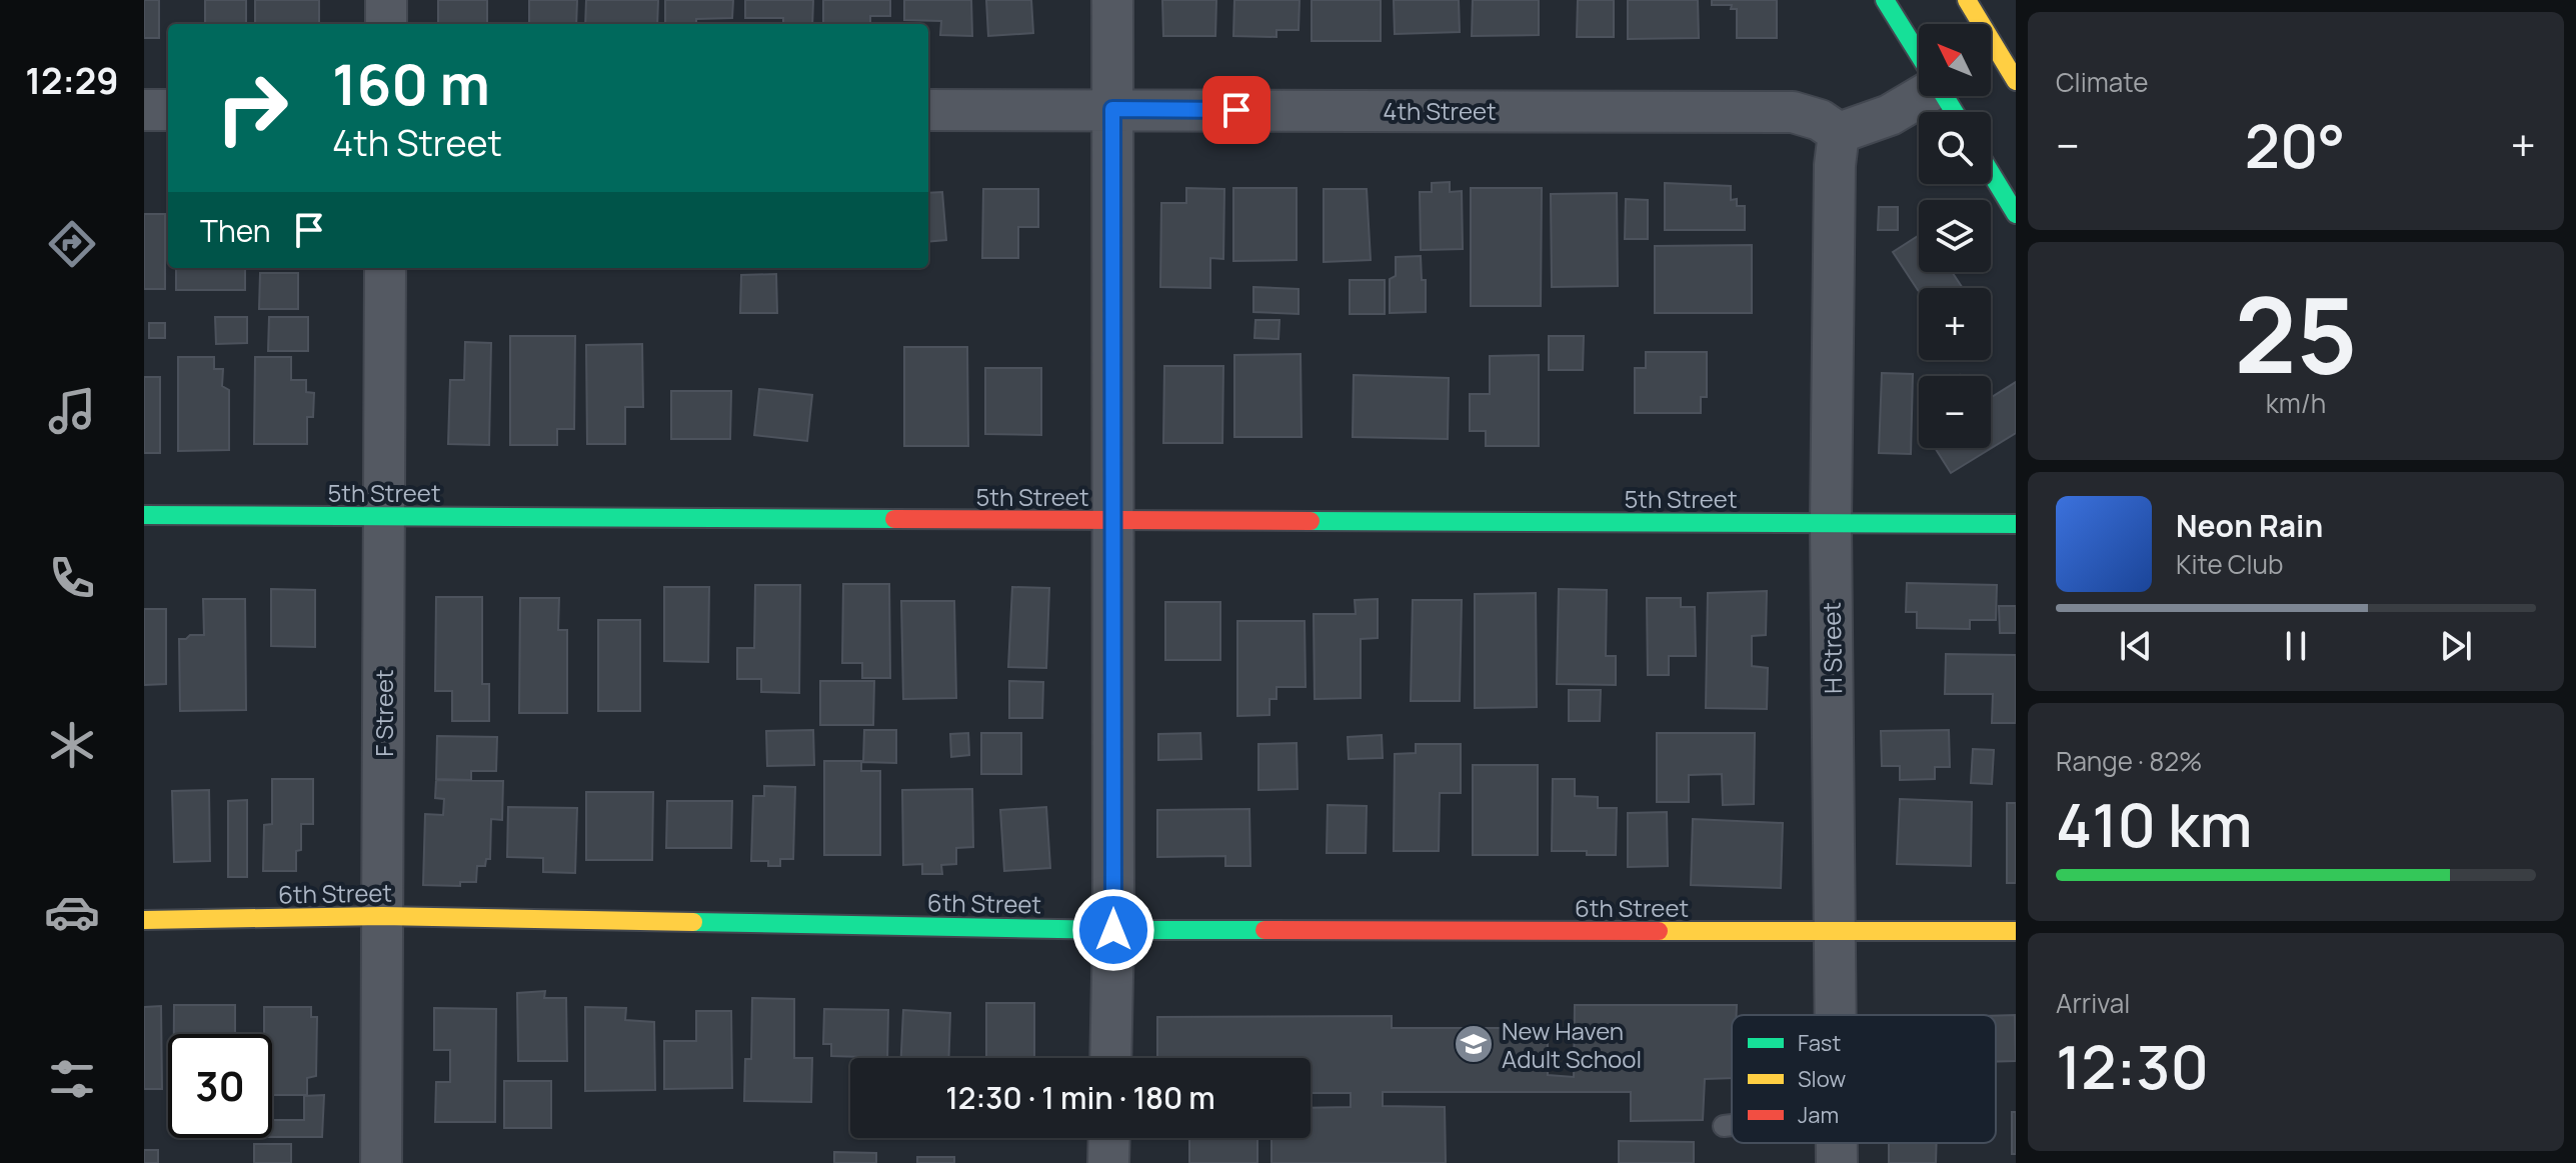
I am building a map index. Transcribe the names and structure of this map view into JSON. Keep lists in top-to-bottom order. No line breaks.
{"streets":{"street":["4th Street","5th Street","H Street","F Street","6th Street"]},"crossings":[["4th Street","H Street"],["5th Street","H Street"],["5th Street","F Street"],["H Street","6th Street"],["F Street","6th Street"]],"places":{"school or university":["New Haven Adult School"]},"legend":["Fast","Slow","Jam"],"north":"top left","page":{"tabs":"12:29","tile":["Climate",["25","km/h"],["Range · 82%","410 km"],["Arrival","12:30"]],"map_buttons":["+","−"],"turn":["160 m","4th Street"],"heat":["−","20°","+"],"then":"Then","song":["Neon Rain","Kite Club"],"limit":"30","trip":"12:30 · 1 min · 180 m"}}
